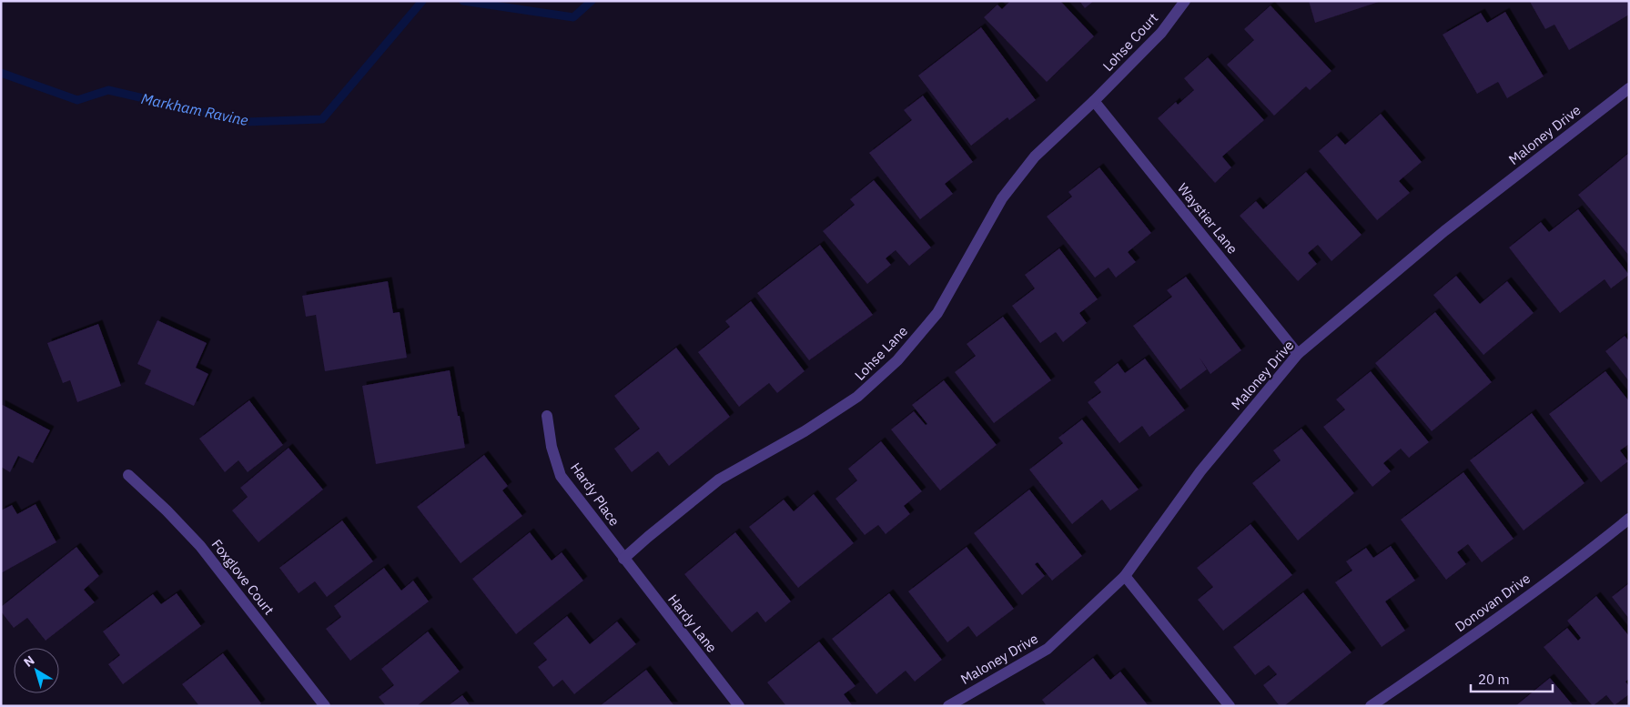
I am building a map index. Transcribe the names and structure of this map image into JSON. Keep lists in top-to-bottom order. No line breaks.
{"streets":{"street":["Lohse Court","Maloney Drive","Waystier Lane","Lohse Lane","Hardy Place","Foxglove Court","Donovan Drive","Hardy Lane"]},"crossings":[["Lohse Court","Waystier Lane"],["Lohse Court","Lohse Lane"],["Maloney Drive","Waystier Lane"],["Waystier Lane","Lohse Lane"],["Lohse Lane","Hardy Place"],["Lohse Lane","Hardy Lane"],["Hardy Place","Hardy Lane"]],"water":["Markham Ravine"],"scale_bar":"20 m","north":"top left"}
